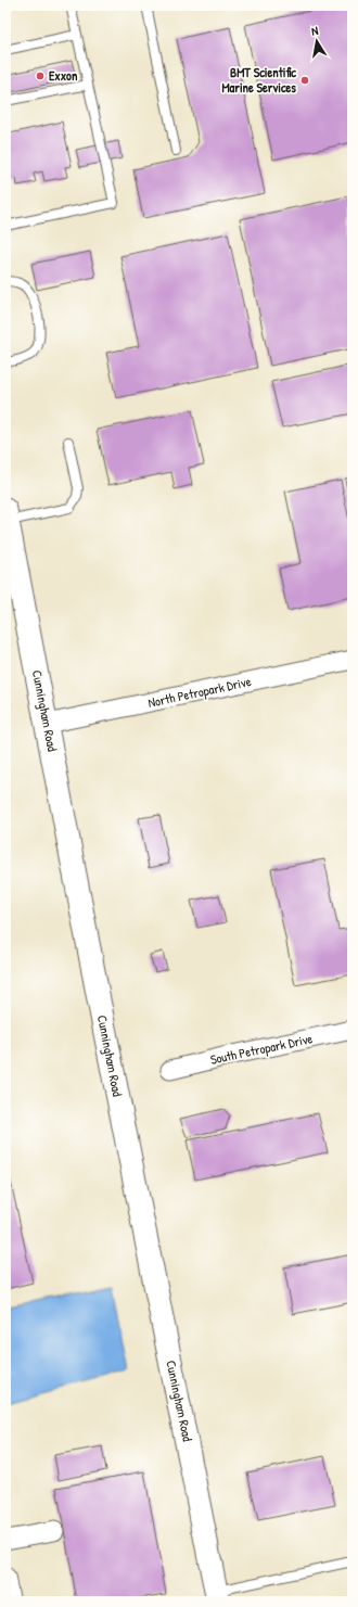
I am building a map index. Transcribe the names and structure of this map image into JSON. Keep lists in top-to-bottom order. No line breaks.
{"streets":{"street":["North Petropark Drive","Cunningham Road","South Petropark Drive"]},"crossings":[["North Petropark Drive","Cunningham Road"]],"places":["Exxon","BMT Scientific Marine Services"],"north":"top"}
